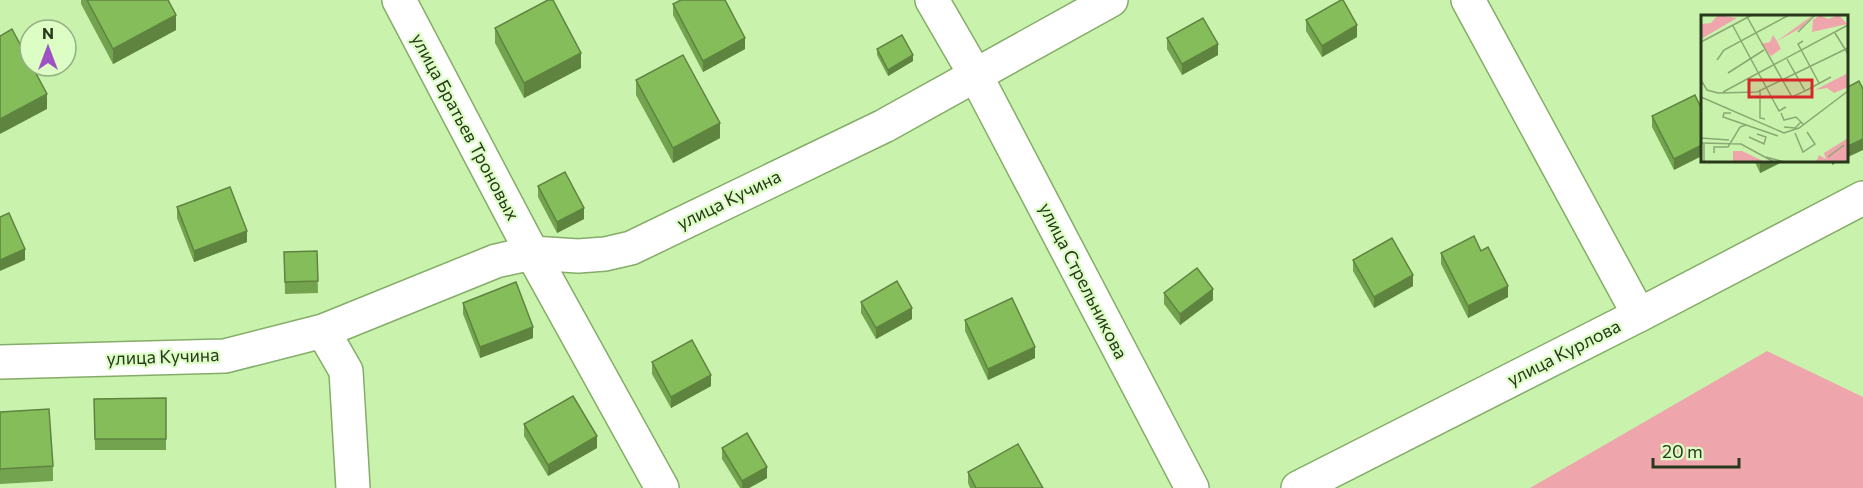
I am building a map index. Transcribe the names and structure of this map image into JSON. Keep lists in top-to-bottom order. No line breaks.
{"streets":{"street":["улица Братьев Троновых","улица Кучина","улица Стрельникова","улица Курлова"]},"crossings":[["улица Братьев Троновых","улица Кучина"],["улица Кучина","улица Стрельникова"]],"scale_bar":"20 m","north":"top"}
